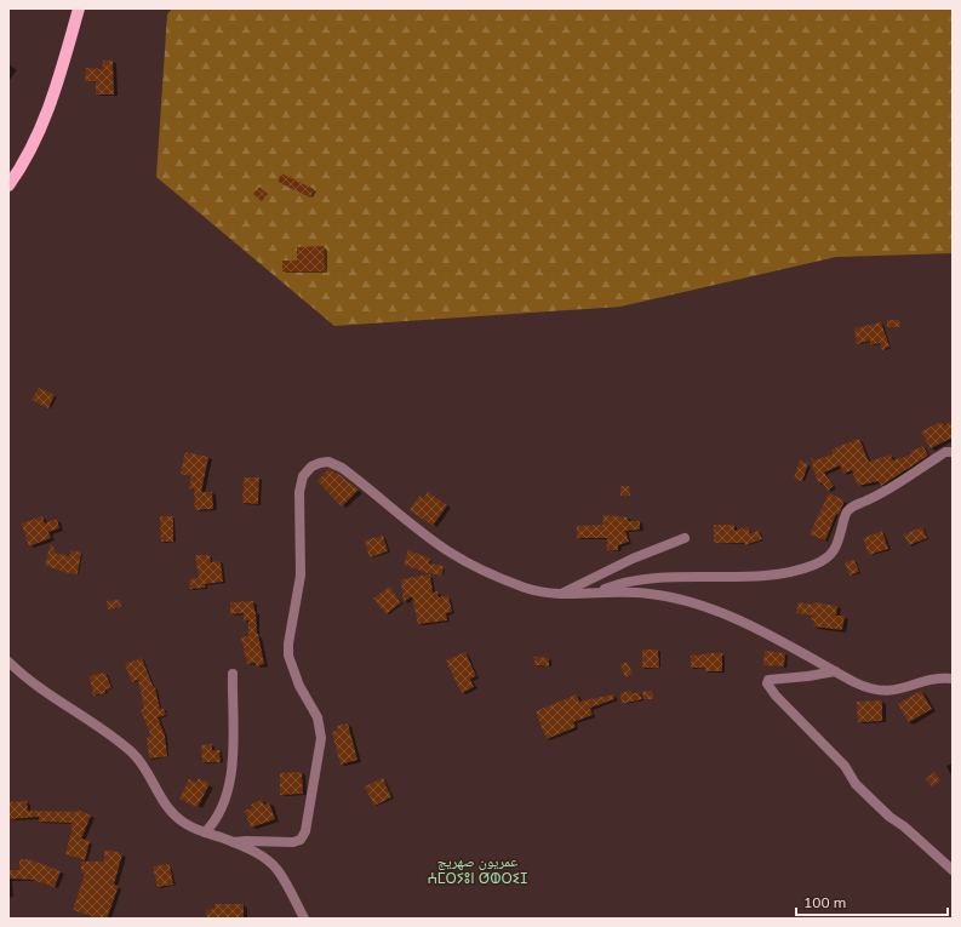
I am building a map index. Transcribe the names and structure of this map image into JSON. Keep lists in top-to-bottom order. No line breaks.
{"districts":["عمريون صهريج ⵄⵎⵔⵢⵓⵏ ⵚⵀⵔⵉⵊ"],"scale_bar":"100 m"}
